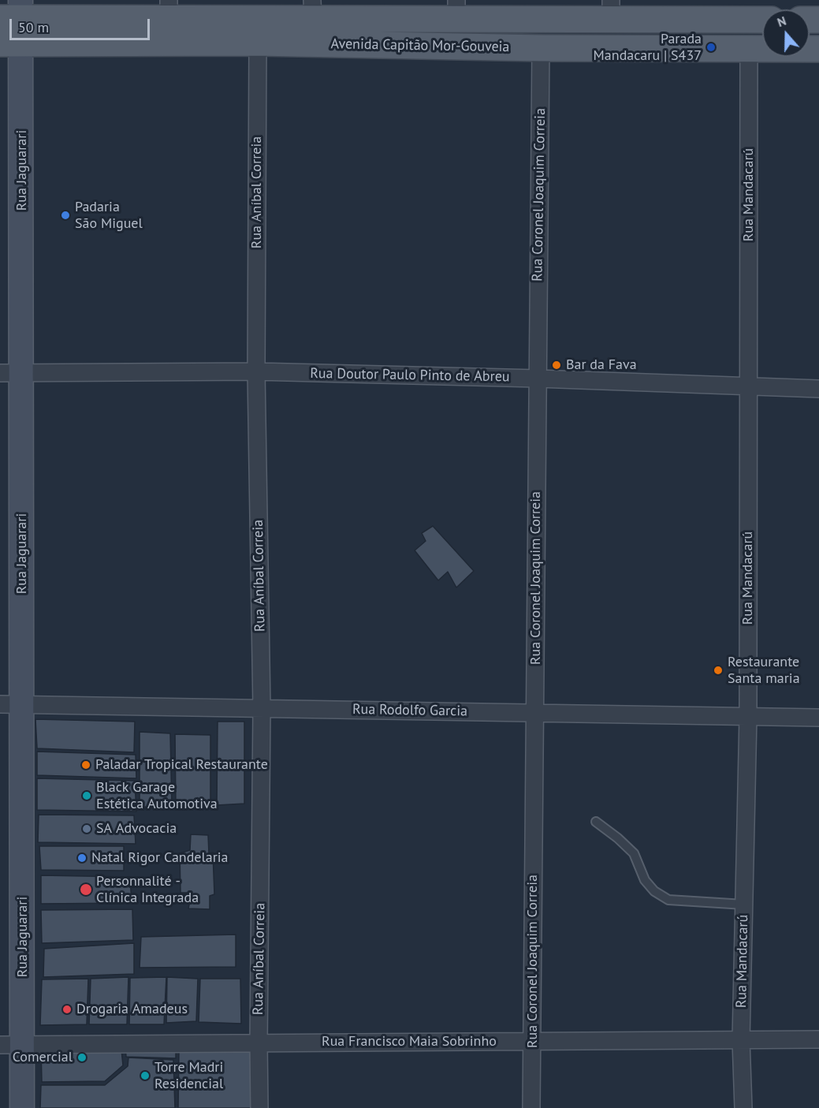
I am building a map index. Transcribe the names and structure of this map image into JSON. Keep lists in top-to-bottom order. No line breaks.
{"streets":{"main road":["Avenida Capitão Mor-Gouveia","Rua Jaguarari"],"street":["Rua Aníbal Correia","Rua Coronel Joaquim Correia","Rua Mandacarú","Rua Doutor Paulo Pinto de Abreu","Rua Rodolfo Garcia","Rua Francisco Maia Sobrinho"]},"crossings":[["Avenida Capitão Mor-Gouveia","Rua Jaguarari"],["Avenida Capitão Mor-Gouveia","Rua Aníbal Correia"],["Avenida Capitão Mor-Gouveia","Rua Coronel Joaquim Correia"],["Avenida Capitão Mor-Gouveia","Rua Mandacarú"],["Rua Jaguarari","Rua Doutor Paulo Pinto de Abreu"],["Rua Jaguarari","Rua Rodolfo Garcia"],["Rua Jaguarari","Rua Francisco Maia Sobrinho"],["Rua Aníbal Correia","Rua Doutor Paulo Pinto de Abreu"],["Rua Aníbal Correia","Rua Rodolfo Garcia"],["Rua Aníbal Correia","Rua Francisco Maia Sobrinho"],["Rua Coronel Joaquim Correia","Rua Doutor Paulo Pinto de Abreu"],["Rua Coronel Joaquim Correia","Rua Rodolfo Garcia"],["Rua Coronel Joaquim Correia","Rua Francisco Maia Sobrinho"],["Rua Mandacarú","Rua Doutor Paulo Pinto de Abreu"],["Rua Mandacarú","Rua Rodolfo Garcia"],["Rua Mandacarú","Rua Francisco Maia Sobrinho"]],"places":["Parada Mandacaru | S437","Padaria São Miguel","Bar da Fava","Restaurante Santa maria","Paladar Tropical Restaurante","Black Garage Estética Automotiva","SA Advocacia","Natal Rigor Candelaria","Personnalité - Clínica Integrada","Drogaria Amadeus","Comercial","Torre Madri Residencial"],"scale_bar":"50 m","north":"top"}
